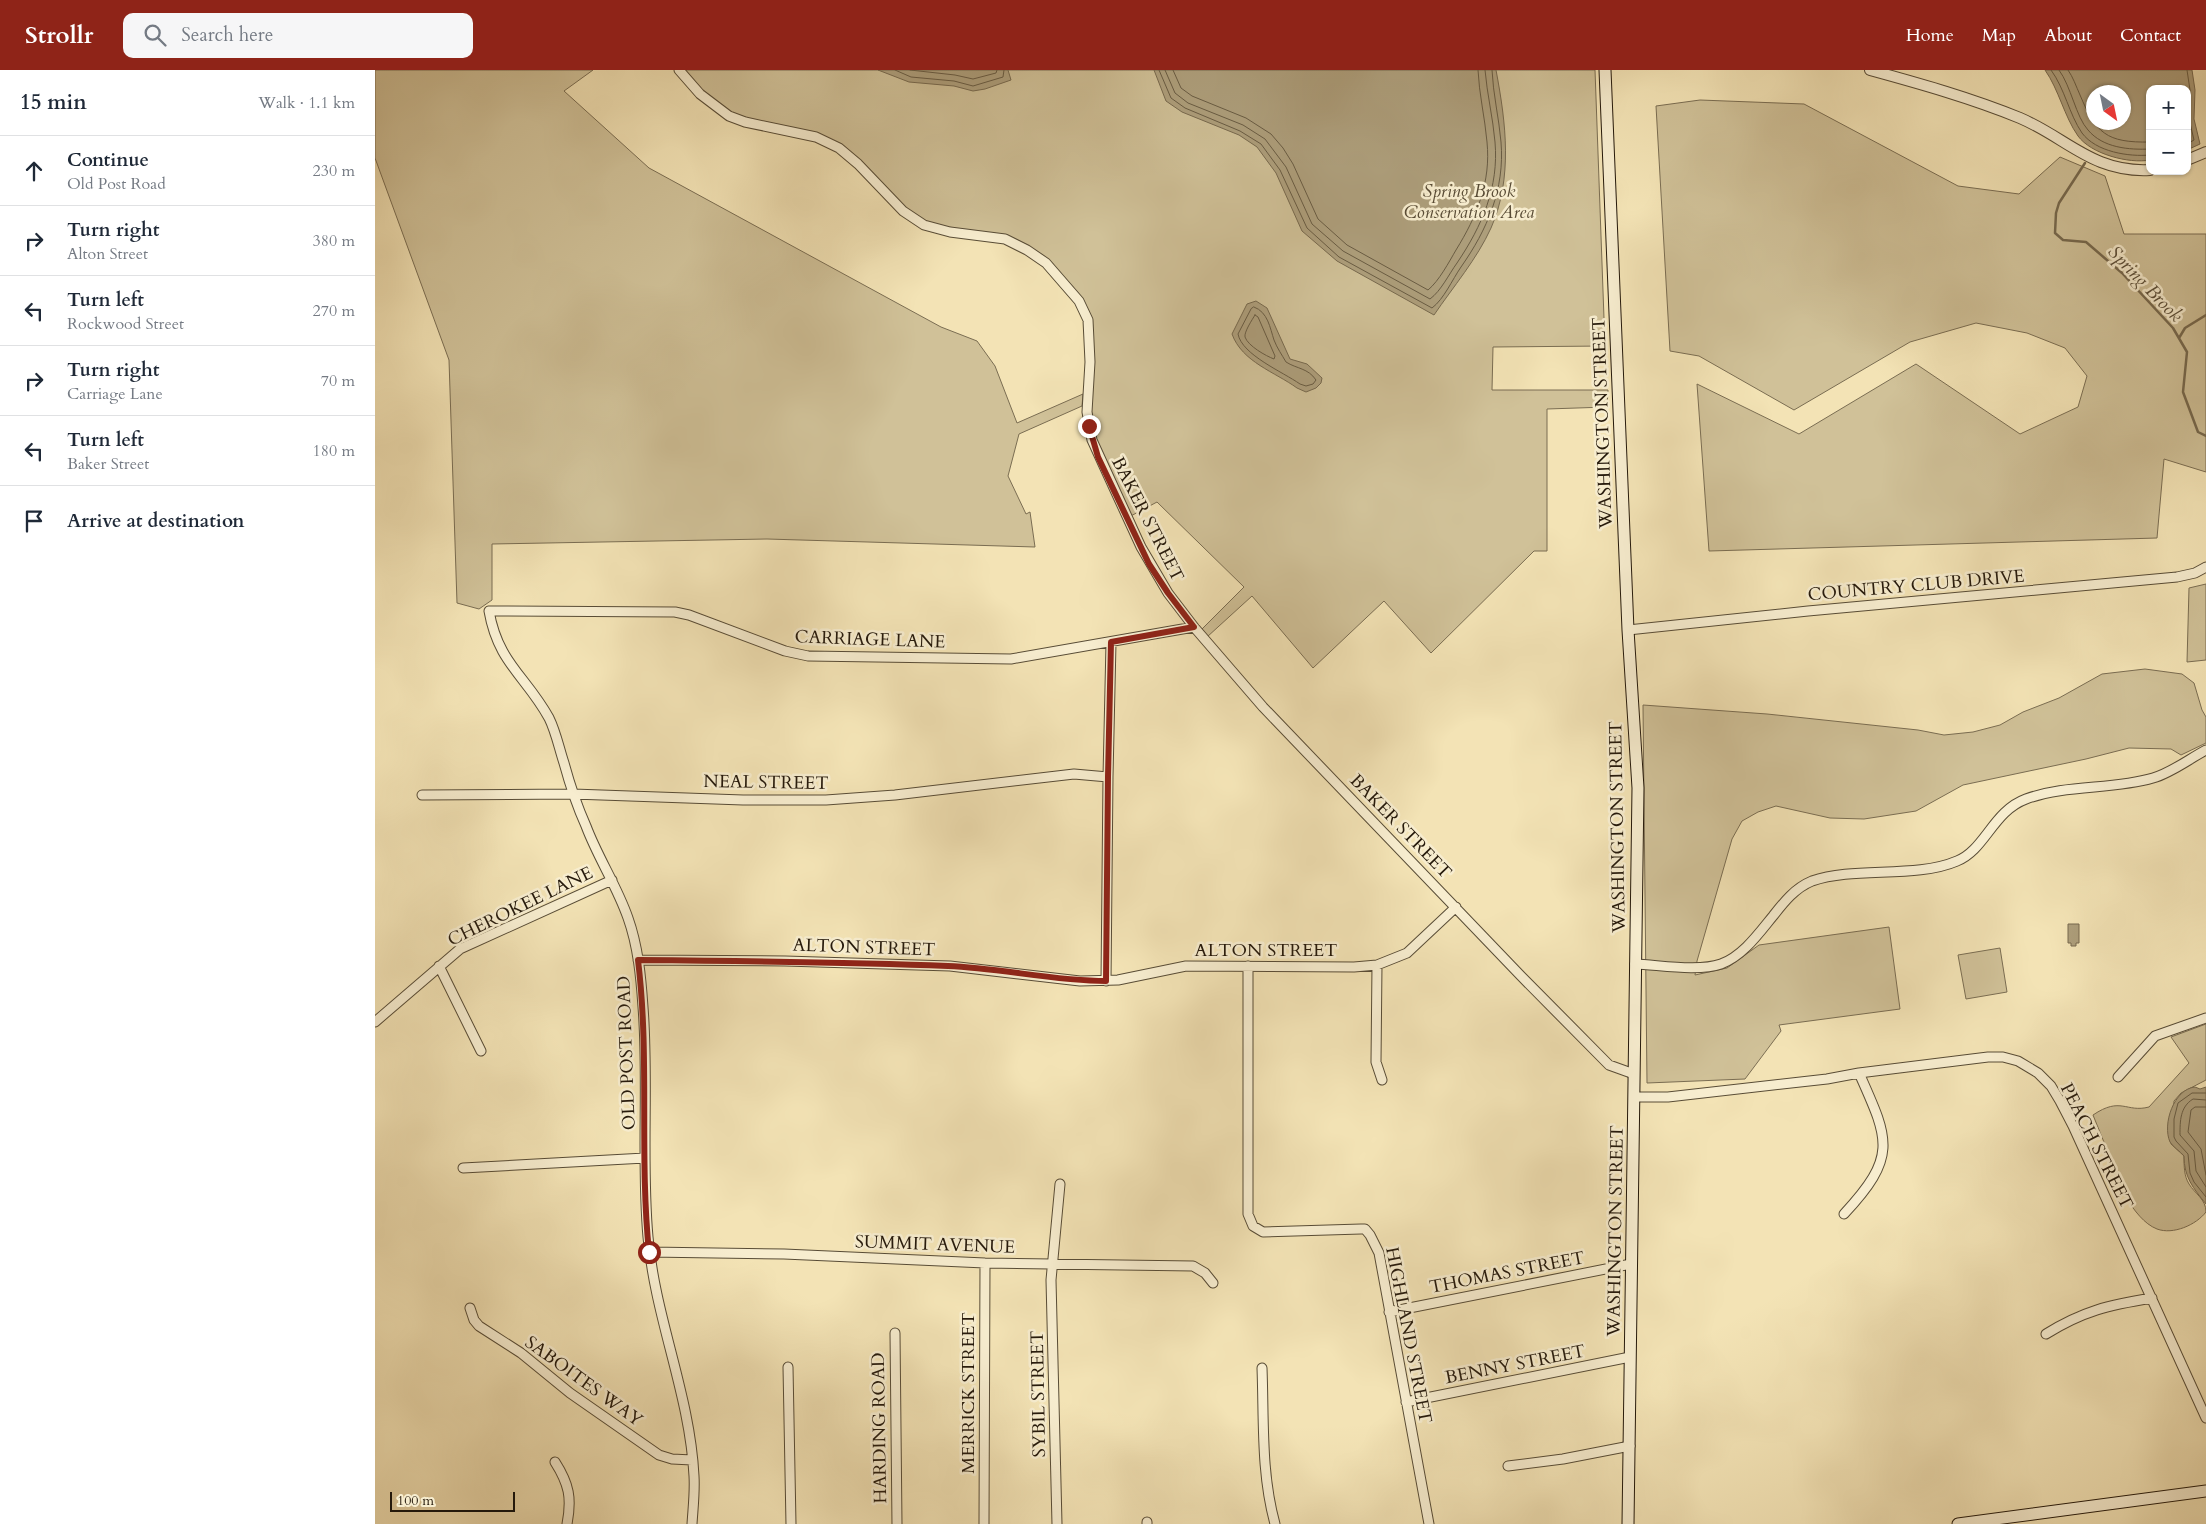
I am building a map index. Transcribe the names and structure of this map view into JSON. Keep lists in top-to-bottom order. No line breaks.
{"streets":{"main road":["WASHINGTON STREET"],"street":["BAKER STREET","COUNTRY CLUB DRIVE","CARRIAGE LANE","NEAL STREET","CHEROKEE LANE","ALTON STREET","OLD POST ROAD","PEACH STREET","SUMMIT AVENUE","THOMAS STREET","HIGHLAND STREET","BENNY STREET","SABOITES WAY","MERRICK STREET","SYBIL STREET","HARDING ROAD"]},"crossings":[["WASHINGTON STREET","BAKER STREET"],["WASHINGTON STREET","COUNTRY CLUB DRIVE"],["WASHINGTON STREET","PEACH STREET"],["WASHINGTON STREET","THOMAS STREET"],["WASHINGTON STREET","BENNY STREET"],["BAKER STREET","CARRIAGE LANE"],["BAKER STREET","ALTON STREET"],["CARRIAGE LANE","OLD POST ROAD"],["NEAL STREET","OLD POST ROAD"],["CHEROKEE LANE","OLD POST ROAD"],["ALTON STREET","OLD POST ROAD"],["ALTON STREET","HIGHLAND STREET"],["OLD POST ROAD","SUMMIT AVENUE"],["OLD POST ROAD","SABOITES WAY"],["SUMMIT AVENUE","MERRICK STREET"],["SUMMIT AVENUE","SYBIL STREET"],["THOMAS STREET","HIGHLAND STREET"],["HIGHLAND STREET","BENNY STREET"]],"water":["Spring Brook"],"parks":["Spring Brook Conservation Area"],"scale_bar":"100 m","north":"bottom right","page":{"header":"Strollr","search":"Search here","nav":["Home","Map","About","Contact"],"heading":["15 min","Walk · 1.1 km"],"map_buttons":["+","−"],"list":[["Continue","Old Post Road","230 m"],["Turn right","Alton Street","380 m"],["Turn left","Rockwood Street","270 m"],["Turn right","Carriage Lane","70 m"],["Turn left","Baker Street","180 m"],"Arrive at destination"],"scale":"100 m"}}
